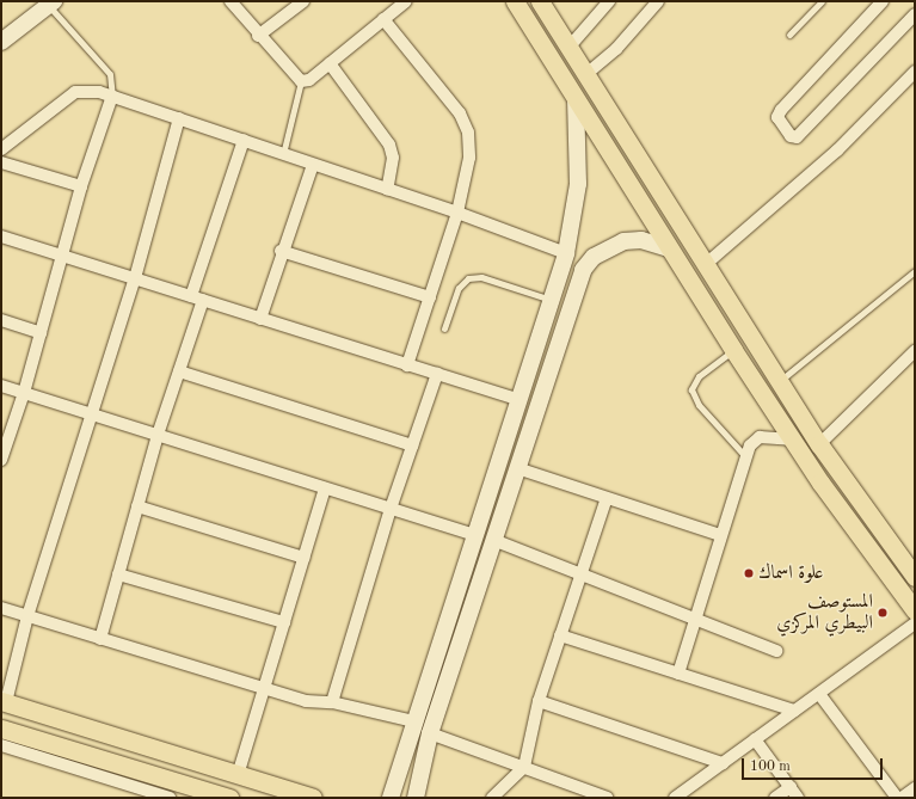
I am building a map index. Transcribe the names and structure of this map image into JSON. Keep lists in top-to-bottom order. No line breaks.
{"places":["علوة اسماك","المستوصف البيطري المركزي"],"scale_bar":"100 m"}
